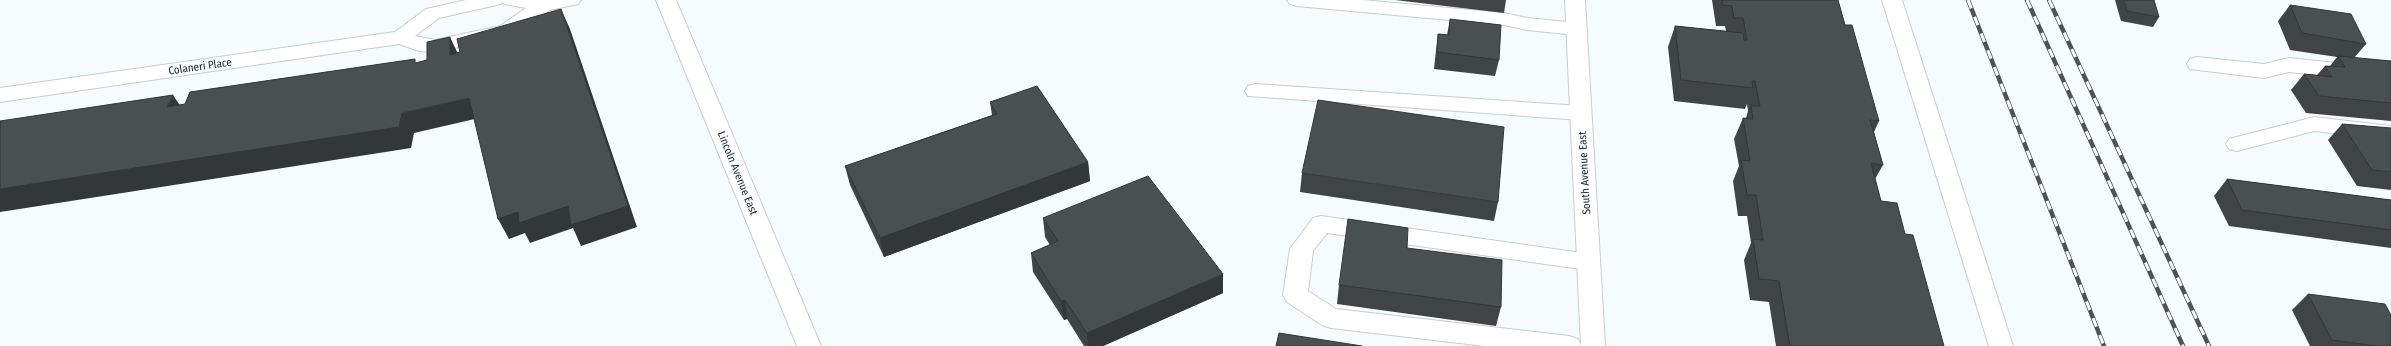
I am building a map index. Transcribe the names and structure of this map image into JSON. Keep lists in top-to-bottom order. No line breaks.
{"streets":{"street":["Colaneri Place","Lincoln Avenue East","South Avenue East"]}}
